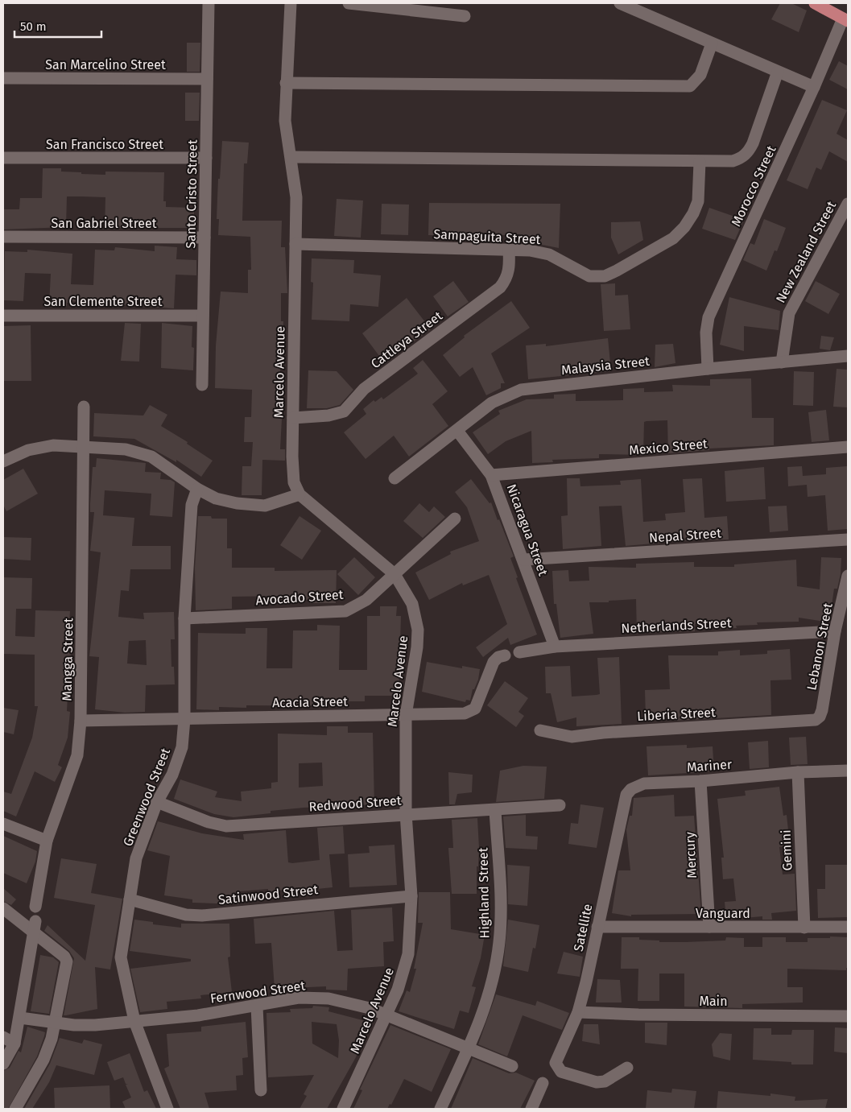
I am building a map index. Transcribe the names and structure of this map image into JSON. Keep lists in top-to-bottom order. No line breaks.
{"streets":{"street":["San Marcelino Street","San Francisco Street","Morocco Street","Santo Cristo Street","San Gabriel Street","Sampaguita Street","New Zealand Street","San Clemente Street","Cattleya Street","Malaysia Street","Marcelo Avenue","Mexico Street","Nicaragua Street","Nepal Street","Avocado Street","Netherlands Street","Lebanon Street","Mangga Street","Acacia Street","Liberia Street","Mariner","Greenwood Street","Redwood Street","Gemini","Mercury","Highland Street","Satinwood Street","Vanguard","Satellite","Fernwood Street","Main"]},"crossings":[["San Marcelino Street","Santo Cristo Street"],["San Francisco Street","Santo Cristo Street"],["Morocco Street","Malaysia Street"],["Santo Cristo Street","San Gabriel Street"],["Santo Cristo Street","San Clemente Street"],["Sampaguita Street","Cattleya Street"],["Sampaguita Street","Marcelo Avenue"],["New Zealand Street","Malaysia Street"],["Cattleya Street","Marcelo Avenue"],["Malaysia Street","Nicaragua Street"],["Marcelo Avenue","Avocado Street"],["Marcelo Avenue","Acacia Street"],["Marcelo Avenue","Redwood Street"],["Marcelo Avenue","Satinwood Street"],["Marcelo Avenue","Fernwood Street"],["Mexico Street","Nicaragua Street"],["Nicaragua Street","Nepal Street"],["Nicaragua Street","Netherlands Street"],["Avocado Street","Greenwood Street"],["Netherlands Street","Lebanon Street"],["Lebanon Street","Liberia Street"],["Mangga Street","Acacia Street"],["Acacia Street","Greenwood Street"],["Mariner","Gemini"],["Mariner","Mercury"],["Mariner","Satellite"],["Greenwood Street","Redwood Street"],["Greenwood Street","Satinwood Street"],["Greenwood Street","Fernwood Street"],["Redwood Street","Highland Street"],["Gemini","Vanguard"],["Mercury","Vanguard"],["Highland Street","Fernwood Street"],["Vanguard","Satellite"],["Satellite","Main"]],"scale_bar":"50 m"}
